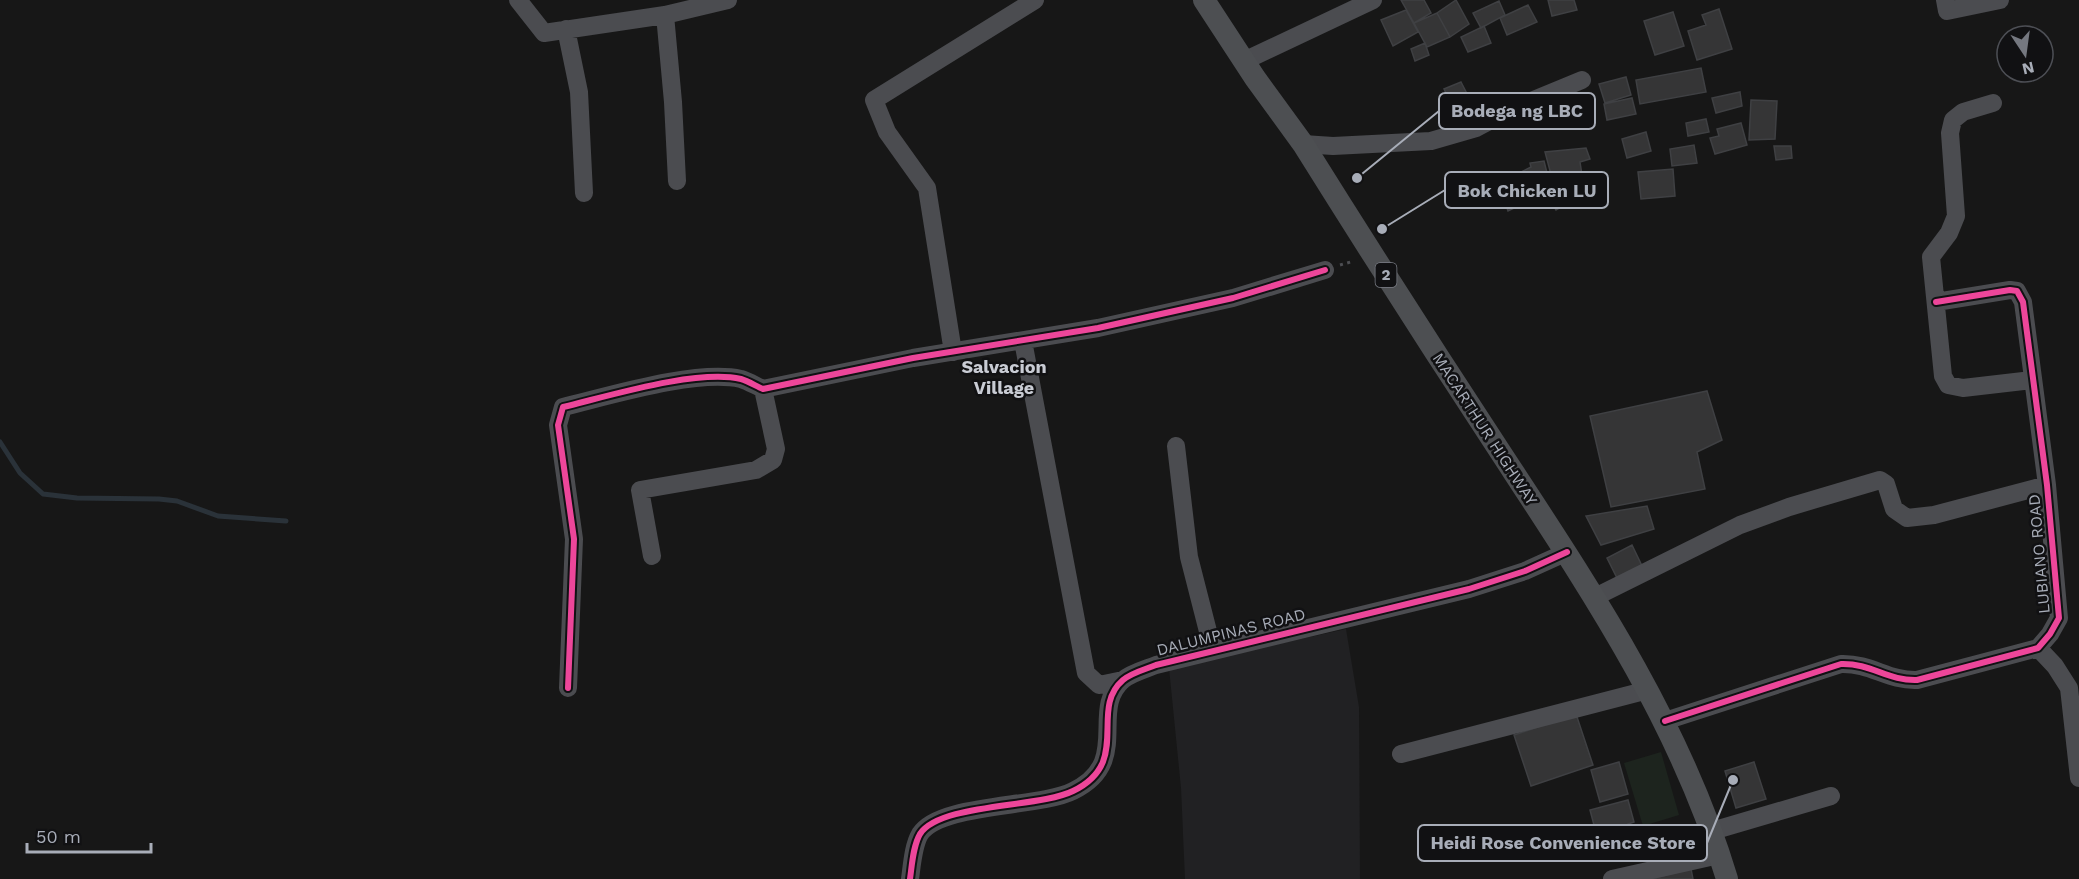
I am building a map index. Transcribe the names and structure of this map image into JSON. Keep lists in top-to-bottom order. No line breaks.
{"streets":{"main road":["2","MACARTHUR HIGHWAY"],"street":["LUBIANO ROAD","DALUMPINAS ROAD"]},"crossings":[["MACARTHUR HIGHWAY","DALUMPINAS ROAD"]],"districts":["Salvacion Village"],"places":["Bodega ng LBC","Bok Chicken LU","Heidi Rose Convenience Store"],"scale_bar":"50 m","north":"bottom"}
